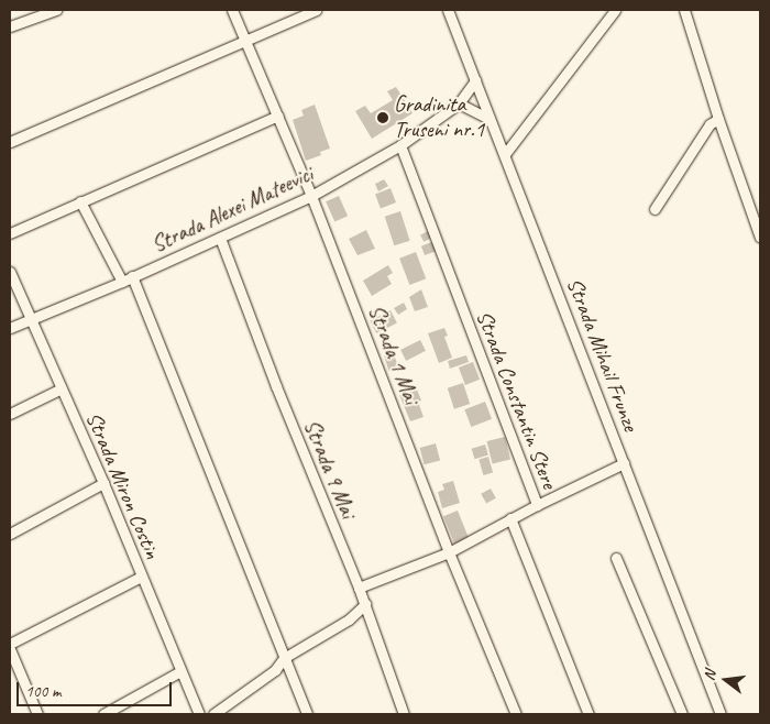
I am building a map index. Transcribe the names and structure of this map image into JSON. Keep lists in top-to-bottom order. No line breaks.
{"streets":{"street":["Strada Alexei Mateevici","Strada 1 Mai","Strada Mihail Frunze","Strada Constantin Stere","Strada 9 Mai","Strada Miron Costin"]},"crossings":[["Strada Alexei Mateevici","Strada 1 Mai"],["Strada Alexei Mateevici","Strada Mihail Frunze"],["Strada Alexei Mateevici","Strada Constantin Stere"],["Strada Alexei Mateevici","Strada 9 Mai"],["Strada Alexei Mateevici","Strada Miron Costin"],["Strada 1 Mai","Strada Constantin Stere"],["Strada Constantin Stere","Strada 9 Mai"]],"places":["Gradinita Truseni nr.1"],"scale_bar":"100 m","north":"left"}
